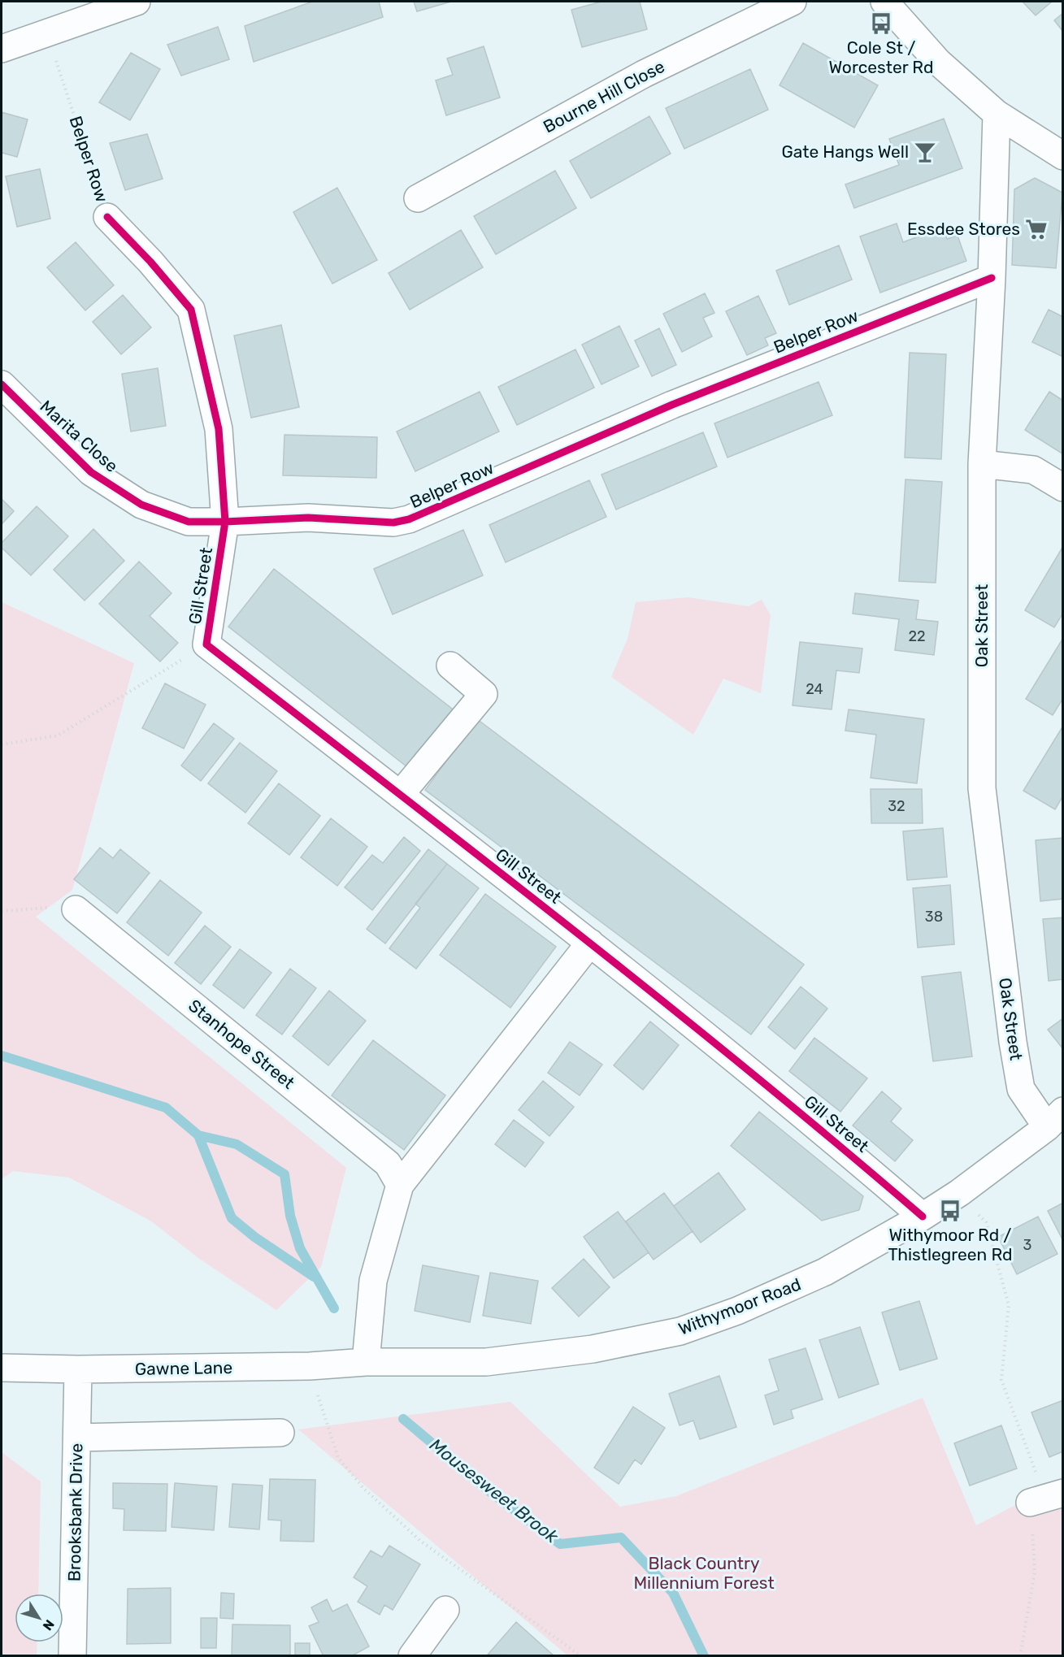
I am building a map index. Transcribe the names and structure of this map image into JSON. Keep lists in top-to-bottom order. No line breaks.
{"streets":{"street":["Bourne Hill Close","Belper Row","Marita Close","Gill Street","Oak Street","Stanhope Street","Withymoor Road","Gawne Lane","Brooksbank Drive"]},"crossings":[["Belper Row","Marita Close"],["Belper Row","Gill Street"],["Belper Row","Oak Street"],["Marita Close","Gill Street"],["Gill Street","Withymoor Road"],["Oak Street","Withymoor Road"],["Withymoor Road","Gawne Lane"],["Gawne Lane","Brooksbank Drive"]],"water":["Mousesweet Brook"],"parks":["Black Country Millennium Forest"],"places":{"bus stop":["Cole St / Worcester Rd","Withymoor Rd / Thistlegreen Rd"],"bar":["Gate Hangs Well"],"supermarket":["Essdee Stores"]},"house_numbers":["22","24","32","38","3"],"north":"bottom right"}
